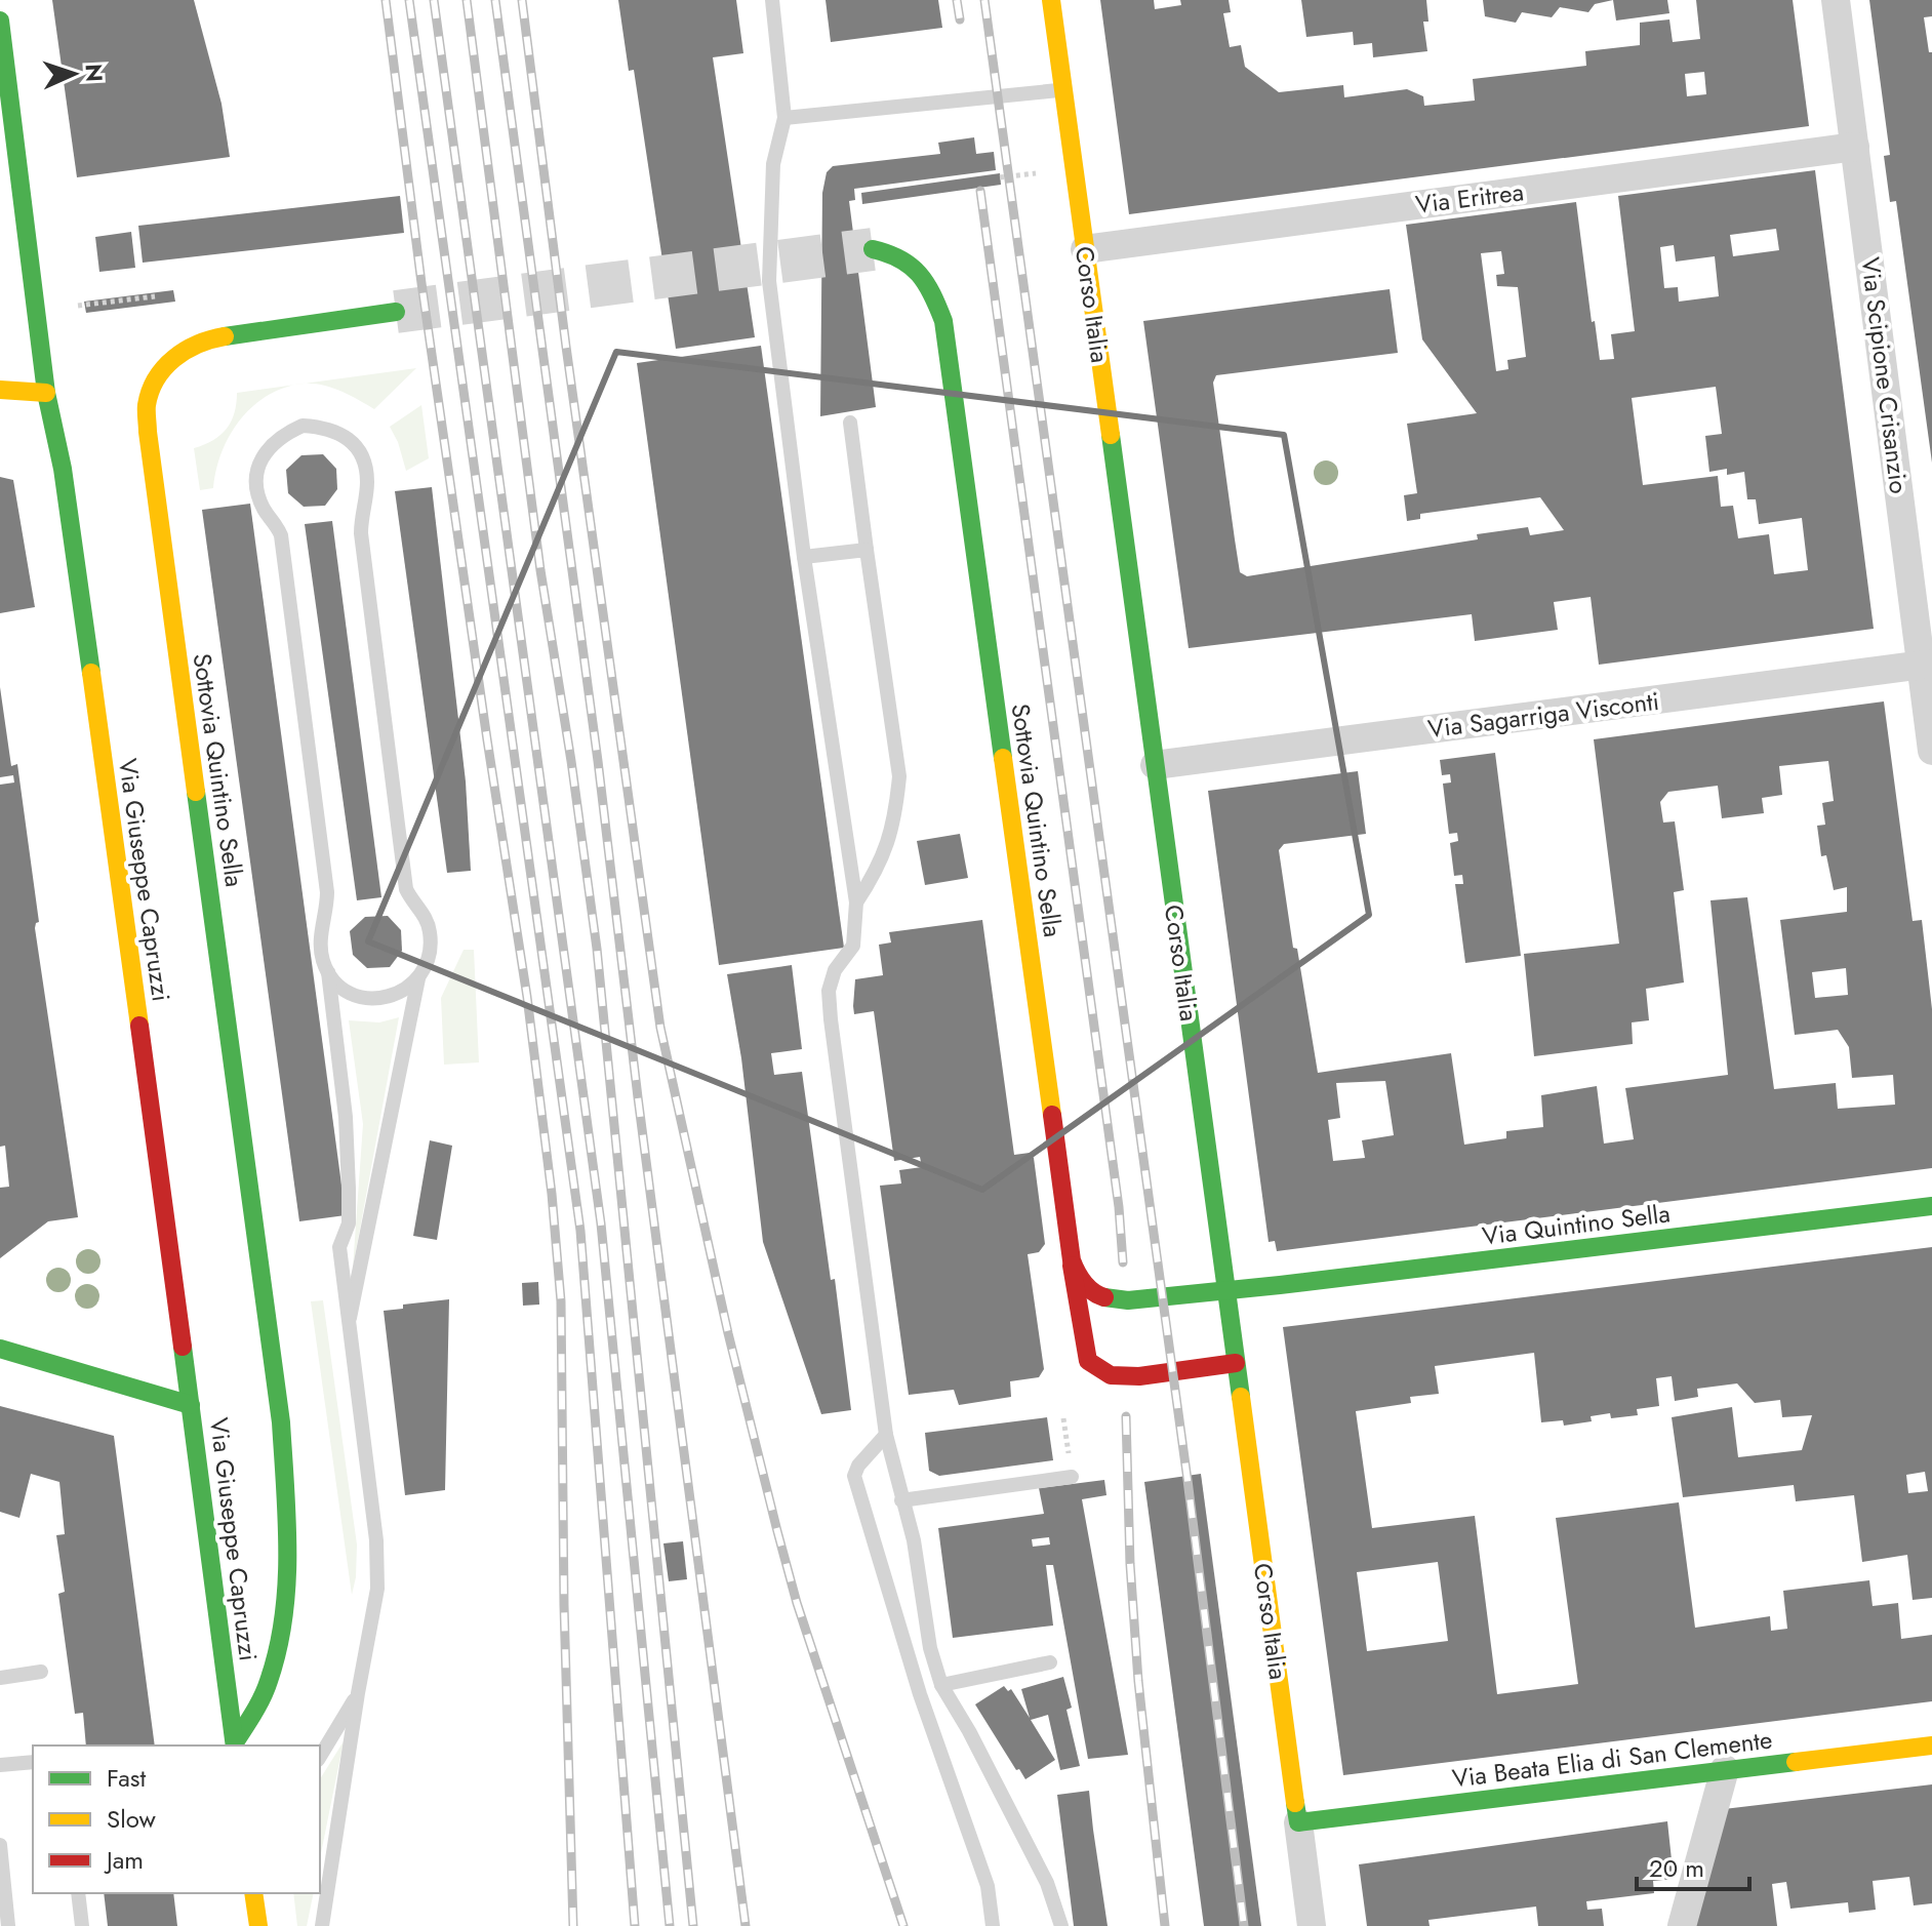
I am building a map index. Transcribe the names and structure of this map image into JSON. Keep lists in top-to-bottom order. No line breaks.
{"streets":{"street":["Via Eritrea","Corso Italia","Via Scipione Crisanzio","Via Sagarriga Visconti","Sottovia Quintino Sella","Via Giuseppe Capruzzi","Via Quintino Sella","Via Beata Elia di San Clemente"]},"crossings":[["Via Eritrea","Corso Italia"],["Via Eritrea","Via Scipione Crisanzio"],["Corso Italia","Via Sagarriga Visconti"],["Corso Italia","Sottovia Quintino Sella"],["Corso Italia","Via Quintino Sella"],["Corso Italia","Via Beata Elia di San Clemente"],["Via Scipione Crisanzio","Via Sagarriga Visconti"],["Sottovia Quintino Sella","Via Giuseppe Capruzzi"],["Sottovia Quintino Sella","Via Quintino Sella"]],"legend":["Fast","Slow","Jam"],"scale_bar":"20 m","north":"right"}
